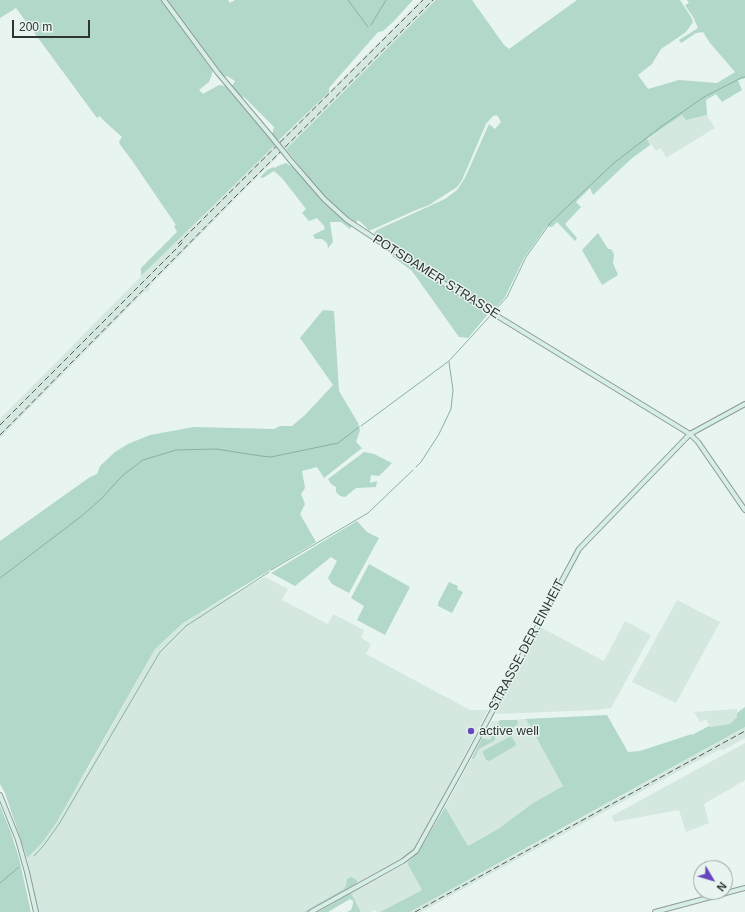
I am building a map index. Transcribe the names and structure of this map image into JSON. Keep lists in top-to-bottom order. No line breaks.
{"streets":{"street":["POTSDAMER STRASSE","STRASSE DER EINHEIT"]},"crossings":[["POTSDAMER STRASSE","STRASSE DER EINHEIT"]],"places":["active well"],"scale_bar":"200 m","north":"bottom right"}
